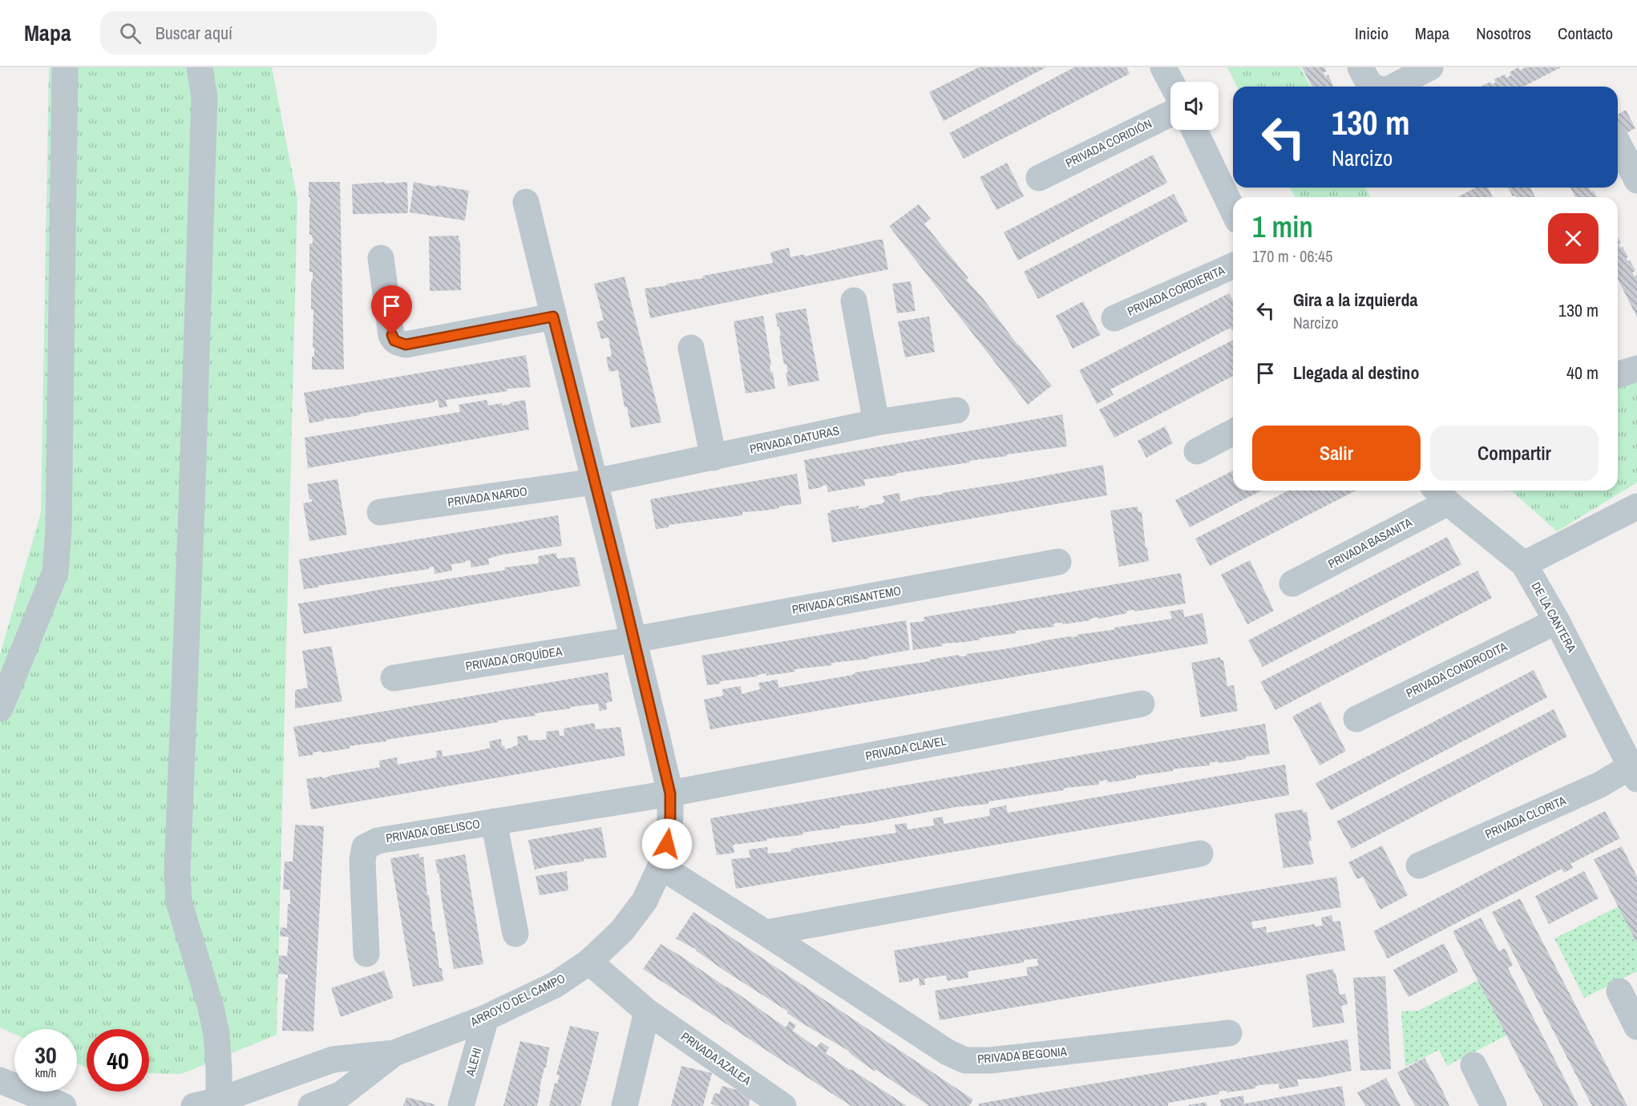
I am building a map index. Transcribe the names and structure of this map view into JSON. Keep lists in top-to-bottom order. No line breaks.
{"streets":{"street":["PRIVADA CORIDIÓN","PRIVADA CORDIERITA","PRIVADA DATURAS","PRIVADA NARDO","PRIVADA BASANITA","PRIVADA CRISANTEMO","DE LA CANTERA","PRIVADA ORQUÍDEA","PRIVADA CONDRODITA","PRIVADA CLAVEL","PRIVADA CLORITA","PRIVADA OBELISCO","ARROYO DEL CAMPO","PRIVADA BEGONIA","PRIVADA AZALEA","ALEHI"]},"crossings":[["PRIVADA DATURAS","PRIVADA NARDO"],["PRIVADA DATURAS","ARROYO DEL CAMPO"],["PRIVADA NARDO","ARROYO DEL CAMPO"],["PRIVADA BASANITA","DE LA CANTERA"],["PRIVADA CRISANTEMO","PRIVADA ORQUÍDEA"],["PRIVADA CRISANTEMO","ARROYO DEL CAMPO"],["DE LA CANTERA","PRIVADA CONDRODITA"],["DE LA CANTERA","PRIVADA CLORITA"],["PRIVADA ORQUÍDEA","ARROYO DEL CAMPO"],["PRIVADA CLAVEL","PRIVADA OBELISCO"],["PRIVADA CLAVEL","ARROYO DEL CAMPO"],["PRIVADA OBELISCO","ARROYO DEL CAMPO"],["ARROYO DEL CAMPO","PRIVADA BEGONIA"],["ARROYO DEL CAMPO","PRIVADA AZALEA"],["ARROYO DEL CAMPO","ALEHI"]],"page":{"header":"Mapa","search":"Buscar aquí","nav":["Inicio","Mapa","Nosotros","Contacto"],"turn":["130 m","Narcizo"],"heading":["1 min","170 m · 06:45"],"list":[{"name":"Gira a la izquierda","note":"Narcizo","value":"130 m"},{"name":"Llegada al destino","value":"40 m"}],"buttons":["Salir","Compartir"],"speed":"30 km/h","limit":"40"}}
